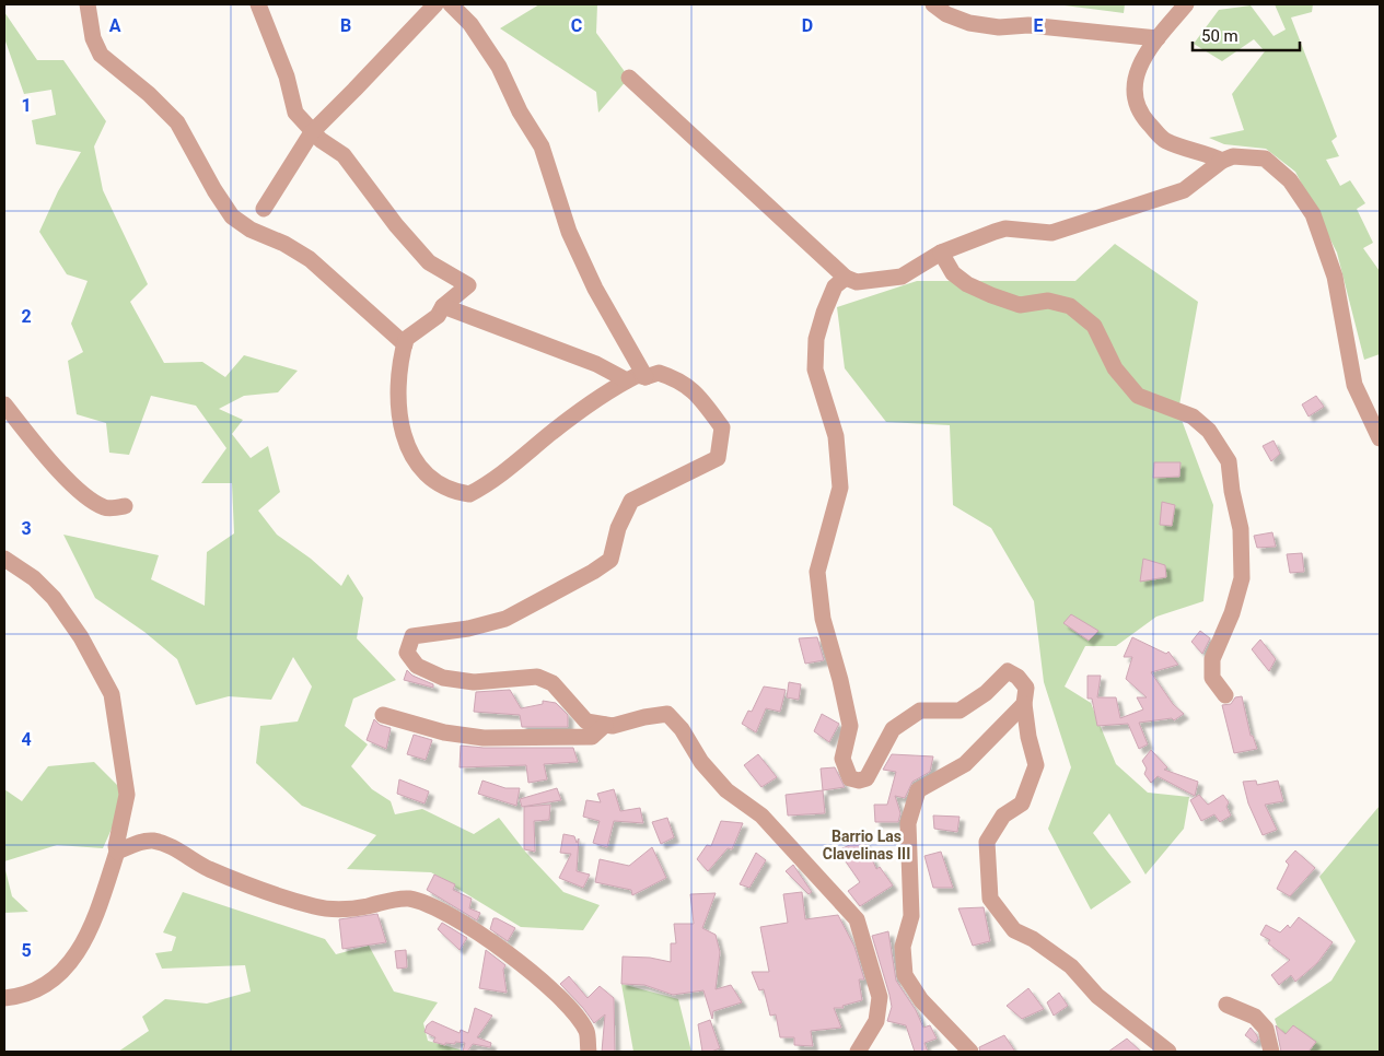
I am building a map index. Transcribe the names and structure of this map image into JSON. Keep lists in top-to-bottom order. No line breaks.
{"districts":["Barrio Las Clavelinas III"],"scale_bar":"50 m","grid":{"columns":["A","B","C","D","E"],"rows":["1","2","3","4","5"]}}
